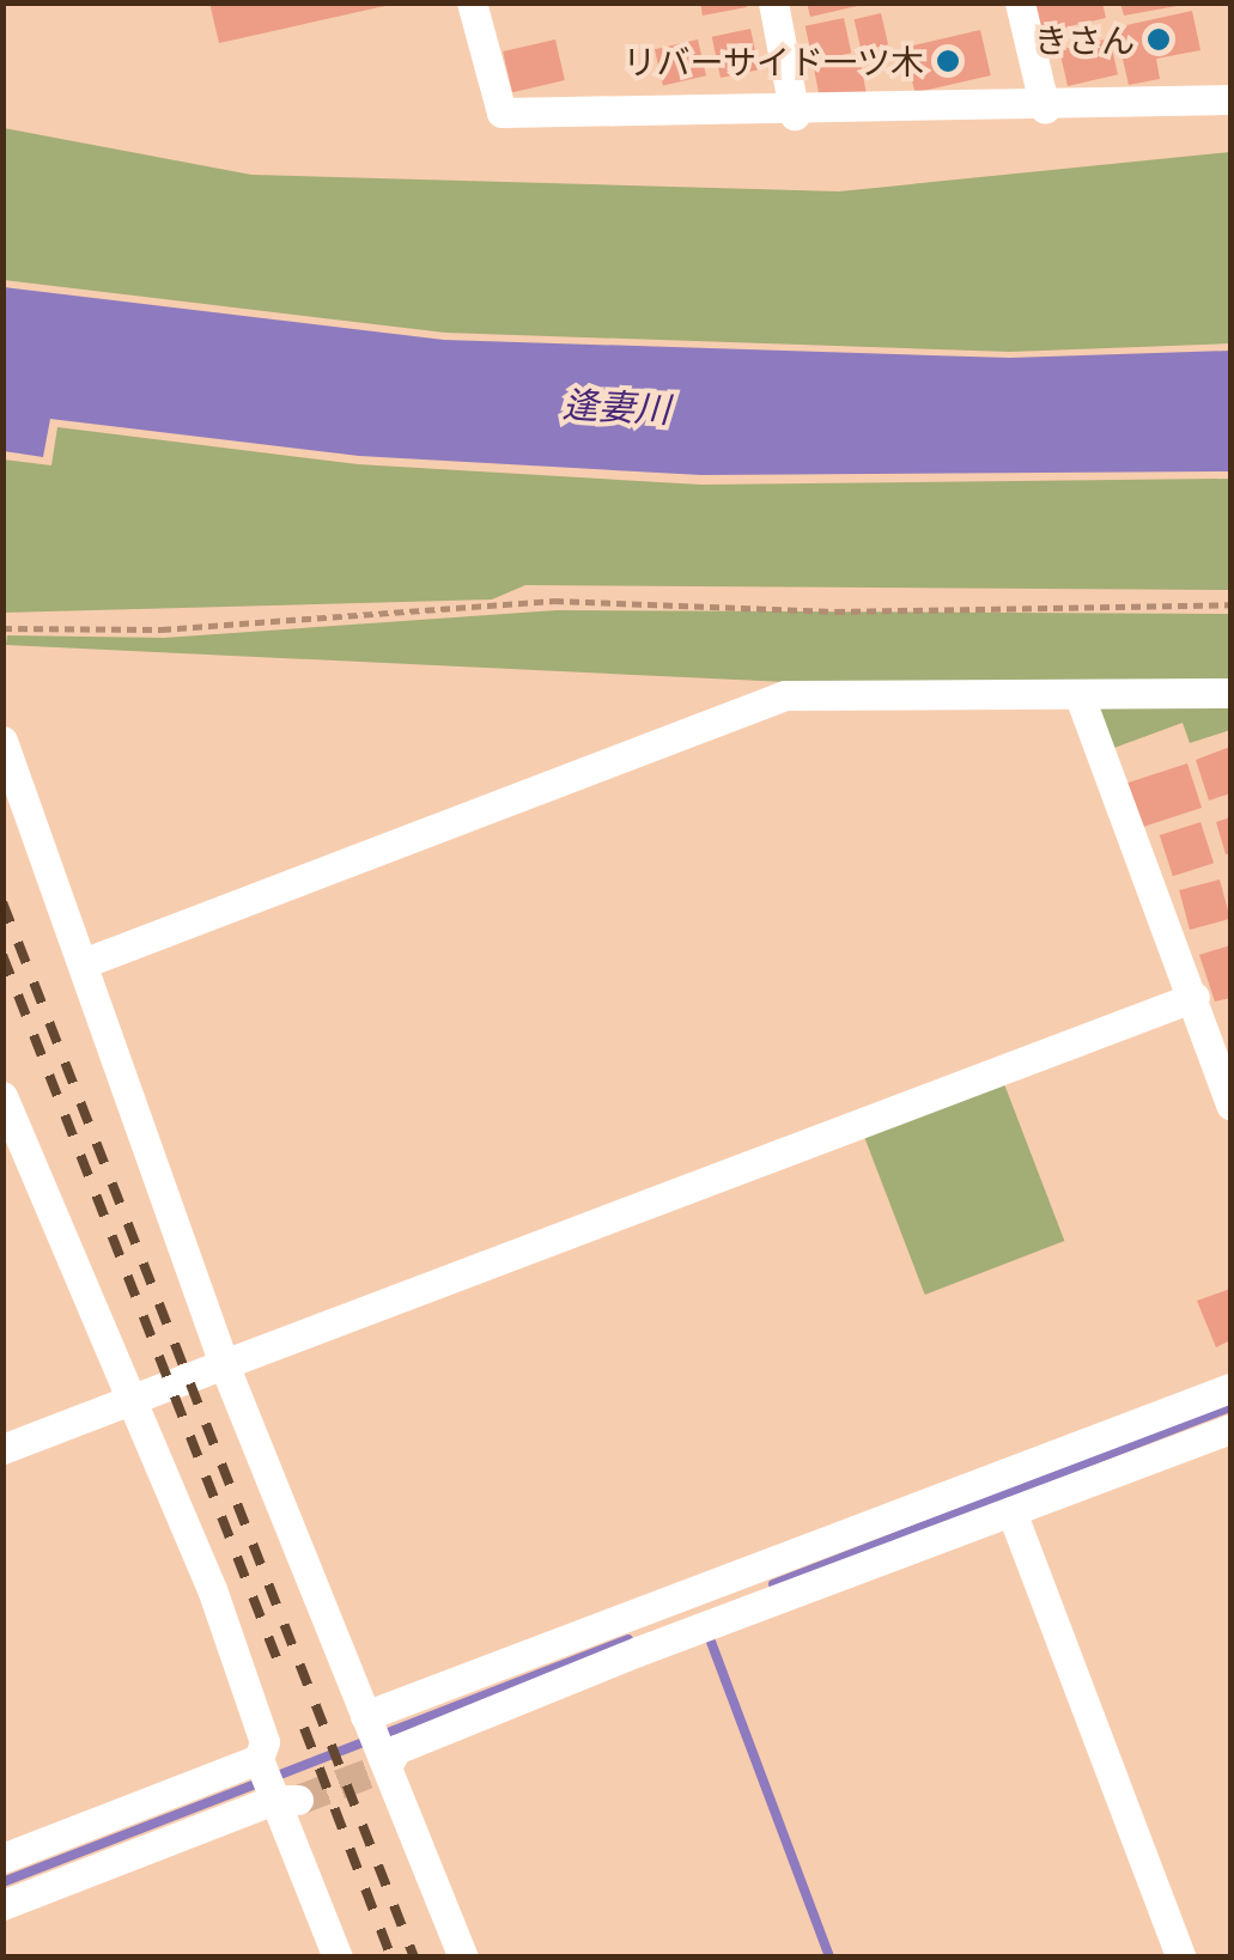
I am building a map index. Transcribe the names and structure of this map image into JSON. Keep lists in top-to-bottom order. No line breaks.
{"water":["逢妻川"],"places":["きさん","リバーサイド一ツ木"]}
